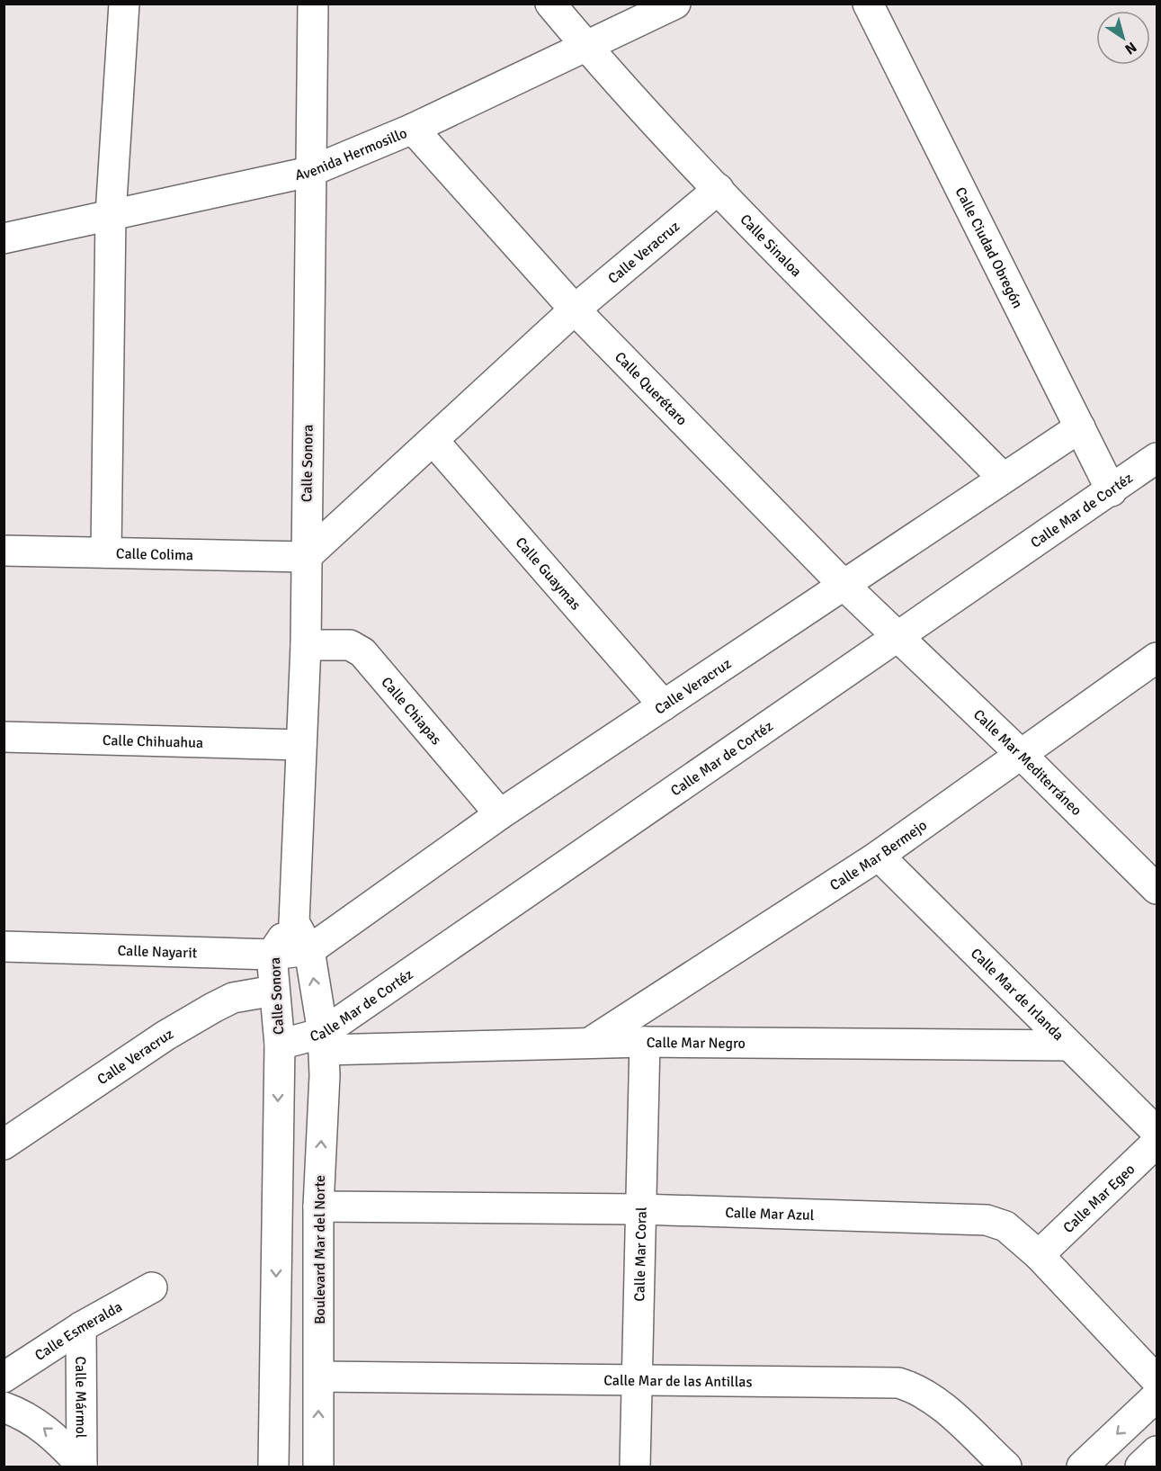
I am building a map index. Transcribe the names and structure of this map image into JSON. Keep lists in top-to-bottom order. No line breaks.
{"streets":{"street":["Avenida Hermosillo","Calle Sinaloa","Calle Ciudad Obregón","Calle Veracruz","Calle Querétaro","Calle Sonora","Calle Mar de Cortéz","Calle Colima","Calle Guaymas","Calle Chiapas","Calle Chihuahua","Calle Mar Mediterráneo","Calle Mar Bermejo","Calle Nayarit","Calle Mar de Irlanda","Calle Mar Negro","Calle Mar Egeo","Calle Mar Azul","Boulevard Mar del Norte","Calle Mar Coral","Calle Esmeralda","Calle Mar de las Antillas","Calle Mármol"]},"crossings":[["Avenida Hermosillo","Calle Sinaloa"],["Avenida Hermosillo","Calle Querétaro"],["Avenida Hermosillo","Calle Sonora"],["Calle Sinaloa","Calle Veracruz"],["Calle Ciudad Obregón","Calle Veracruz"],["Calle Ciudad Obregón","Calle Mar de Cortéz"],["Calle Veracruz","Calle Querétaro"],["Calle Veracruz","Calle Sonora"],["Calle Veracruz","Calle Colima"],["Calle Veracruz","Calle Guaymas"],["Calle Veracruz","Calle Chiapas"],["Calle Veracruz","Calle Nayarit"],["Calle Querétaro","Calle Mar de Cortéz"],["Calle Querétaro","Calle Mar Mediterráneo"],["Calle Sonora","Calle Mar de Cortéz"],["Calle Sonora","Calle Colima"],["Calle Sonora","Calle Chiapas"],["Calle Sonora","Calle Chihuahua"],["Calle Sonora","Calle Nayarit"],["Calle Mar de Cortéz","Calle Mar Mediterráneo"],["Calle Mar de Cortéz","Calle Mar Negro"],["Calle Mar de Cortéz","Boulevard Mar del Norte"],["Calle Mar Mediterráneo","Calle Mar Bermejo"],["Calle Mar Bermejo","Calle Mar de Irlanda"],["Calle Mar Bermejo","Calle Mar Negro"],["Calle Mar de Irlanda","Calle Mar Negro"],["Calle Mar Negro","Boulevard Mar del Norte"],["Calle Mar Negro","Calle Mar Coral"],["Calle Mar Egeo","Calle Mar Azul"],["Calle Mar Azul","Boulevard Mar del Norte"],["Calle Mar Azul","Calle Mar Coral"],["Boulevard Mar del Norte","Calle Mar de las Antillas"],["Calle Mar Coral","Calle Mar de las Antillas"],["Calle Esmeralda","Calle Mármol"]],"north":"bottom right"}
